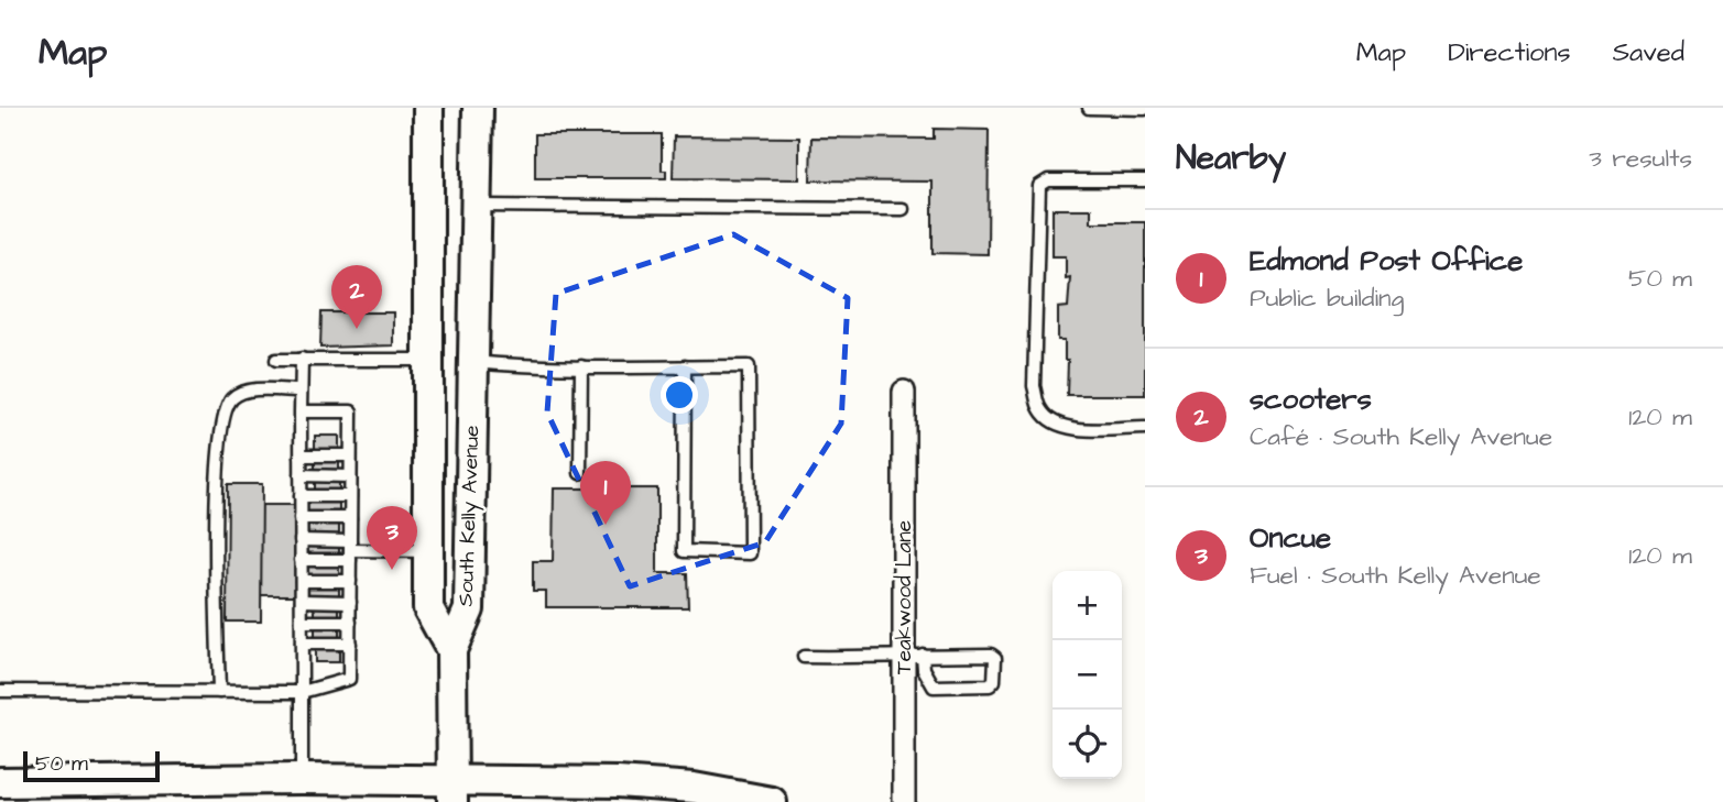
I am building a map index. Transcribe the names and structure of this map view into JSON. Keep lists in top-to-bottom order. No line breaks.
{"streets":{"main road":["South Kelly Avenue"],"street":["Teakwood Lane"]},"scale_bar":"50 m","page":{"header":"Map","nav":["Map","Directions","Saved"],"heading":["Nearby","3 results"],"list":[{"mark":"1","name":"Edmond Post Office","note":"Public building","value":"50 m"},{"mark":"2","name":"scooters","note":"Café · South Kelly Avenue","value":"120 m"},{"mark":"3","name":"Oncue","note":"Fuel · South Kelly Avenue","value":"120 m"}],"pins":["2","1","3"],"map_buttons":["+","−"],"scale":"50 m"}}
